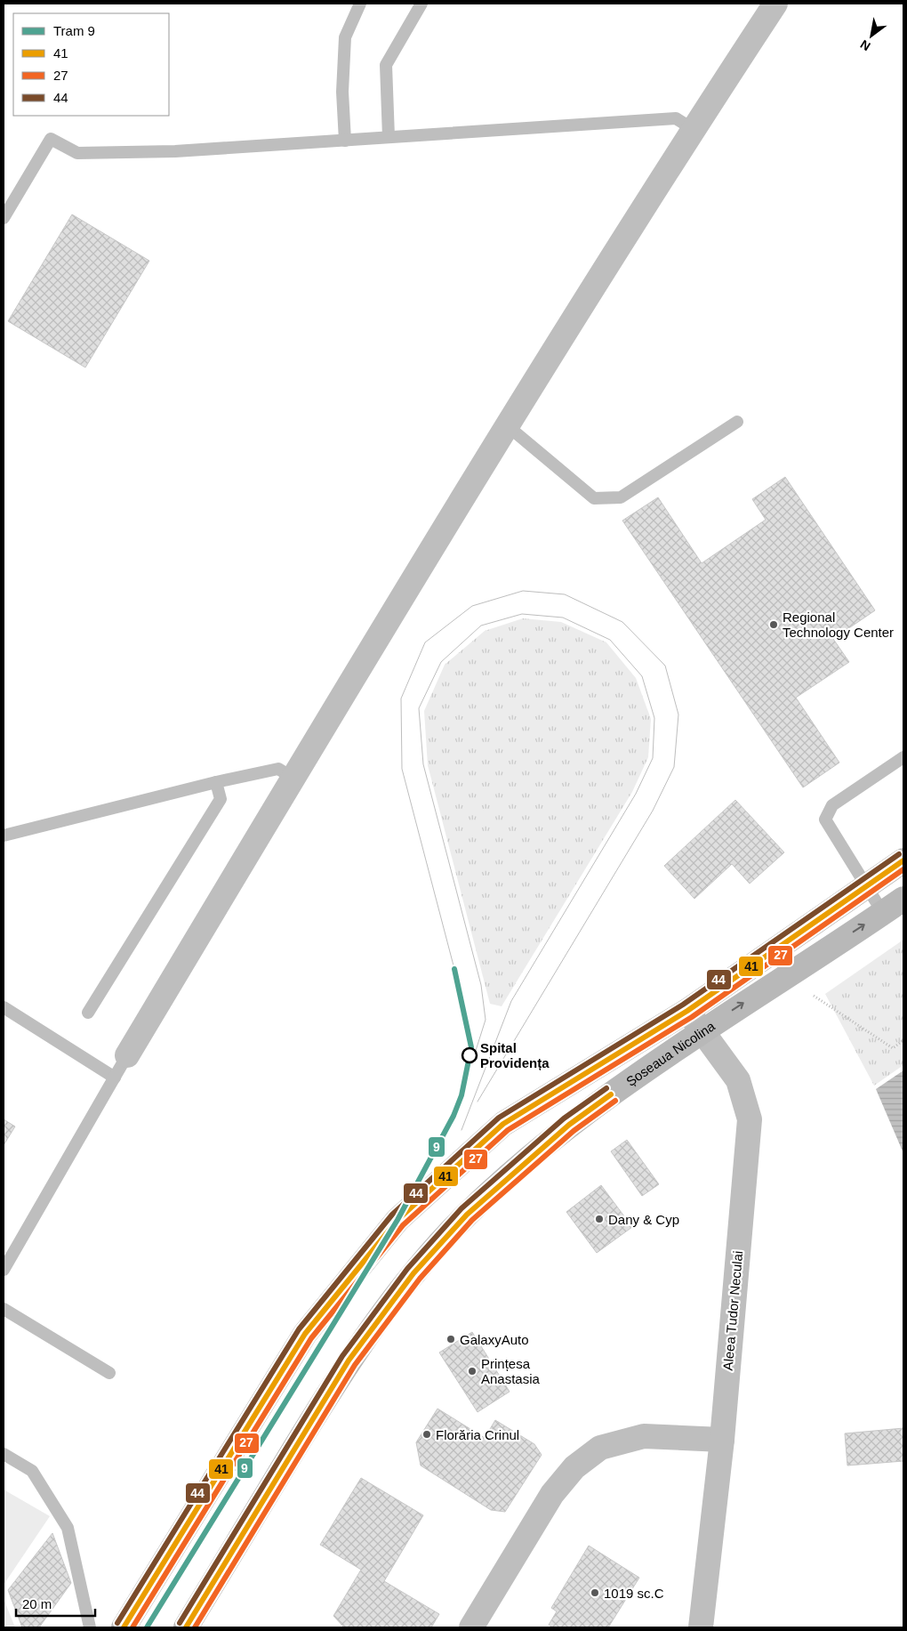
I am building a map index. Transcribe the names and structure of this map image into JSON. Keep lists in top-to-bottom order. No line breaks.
{"streets":{"main road":["Șoseaua Nicolina"],"street":["Aleea Tudor Neculai"]},"crossings":[["Șoseaua Nicolina","Aleea Tudor Neculai"]],"places":["Regional Technology Center","Spital Providența","Dany & Cyp","GalaxyAuto","Prințesa Anastasia","Florăria Crinul","1019 sc.C"],"lines":["transit line 44","transit line 41","transit line 27","tram line 9"],"legend":["Tram 9","41","27","44"],"scale_bar":"20 m","north":"bottom left"}
